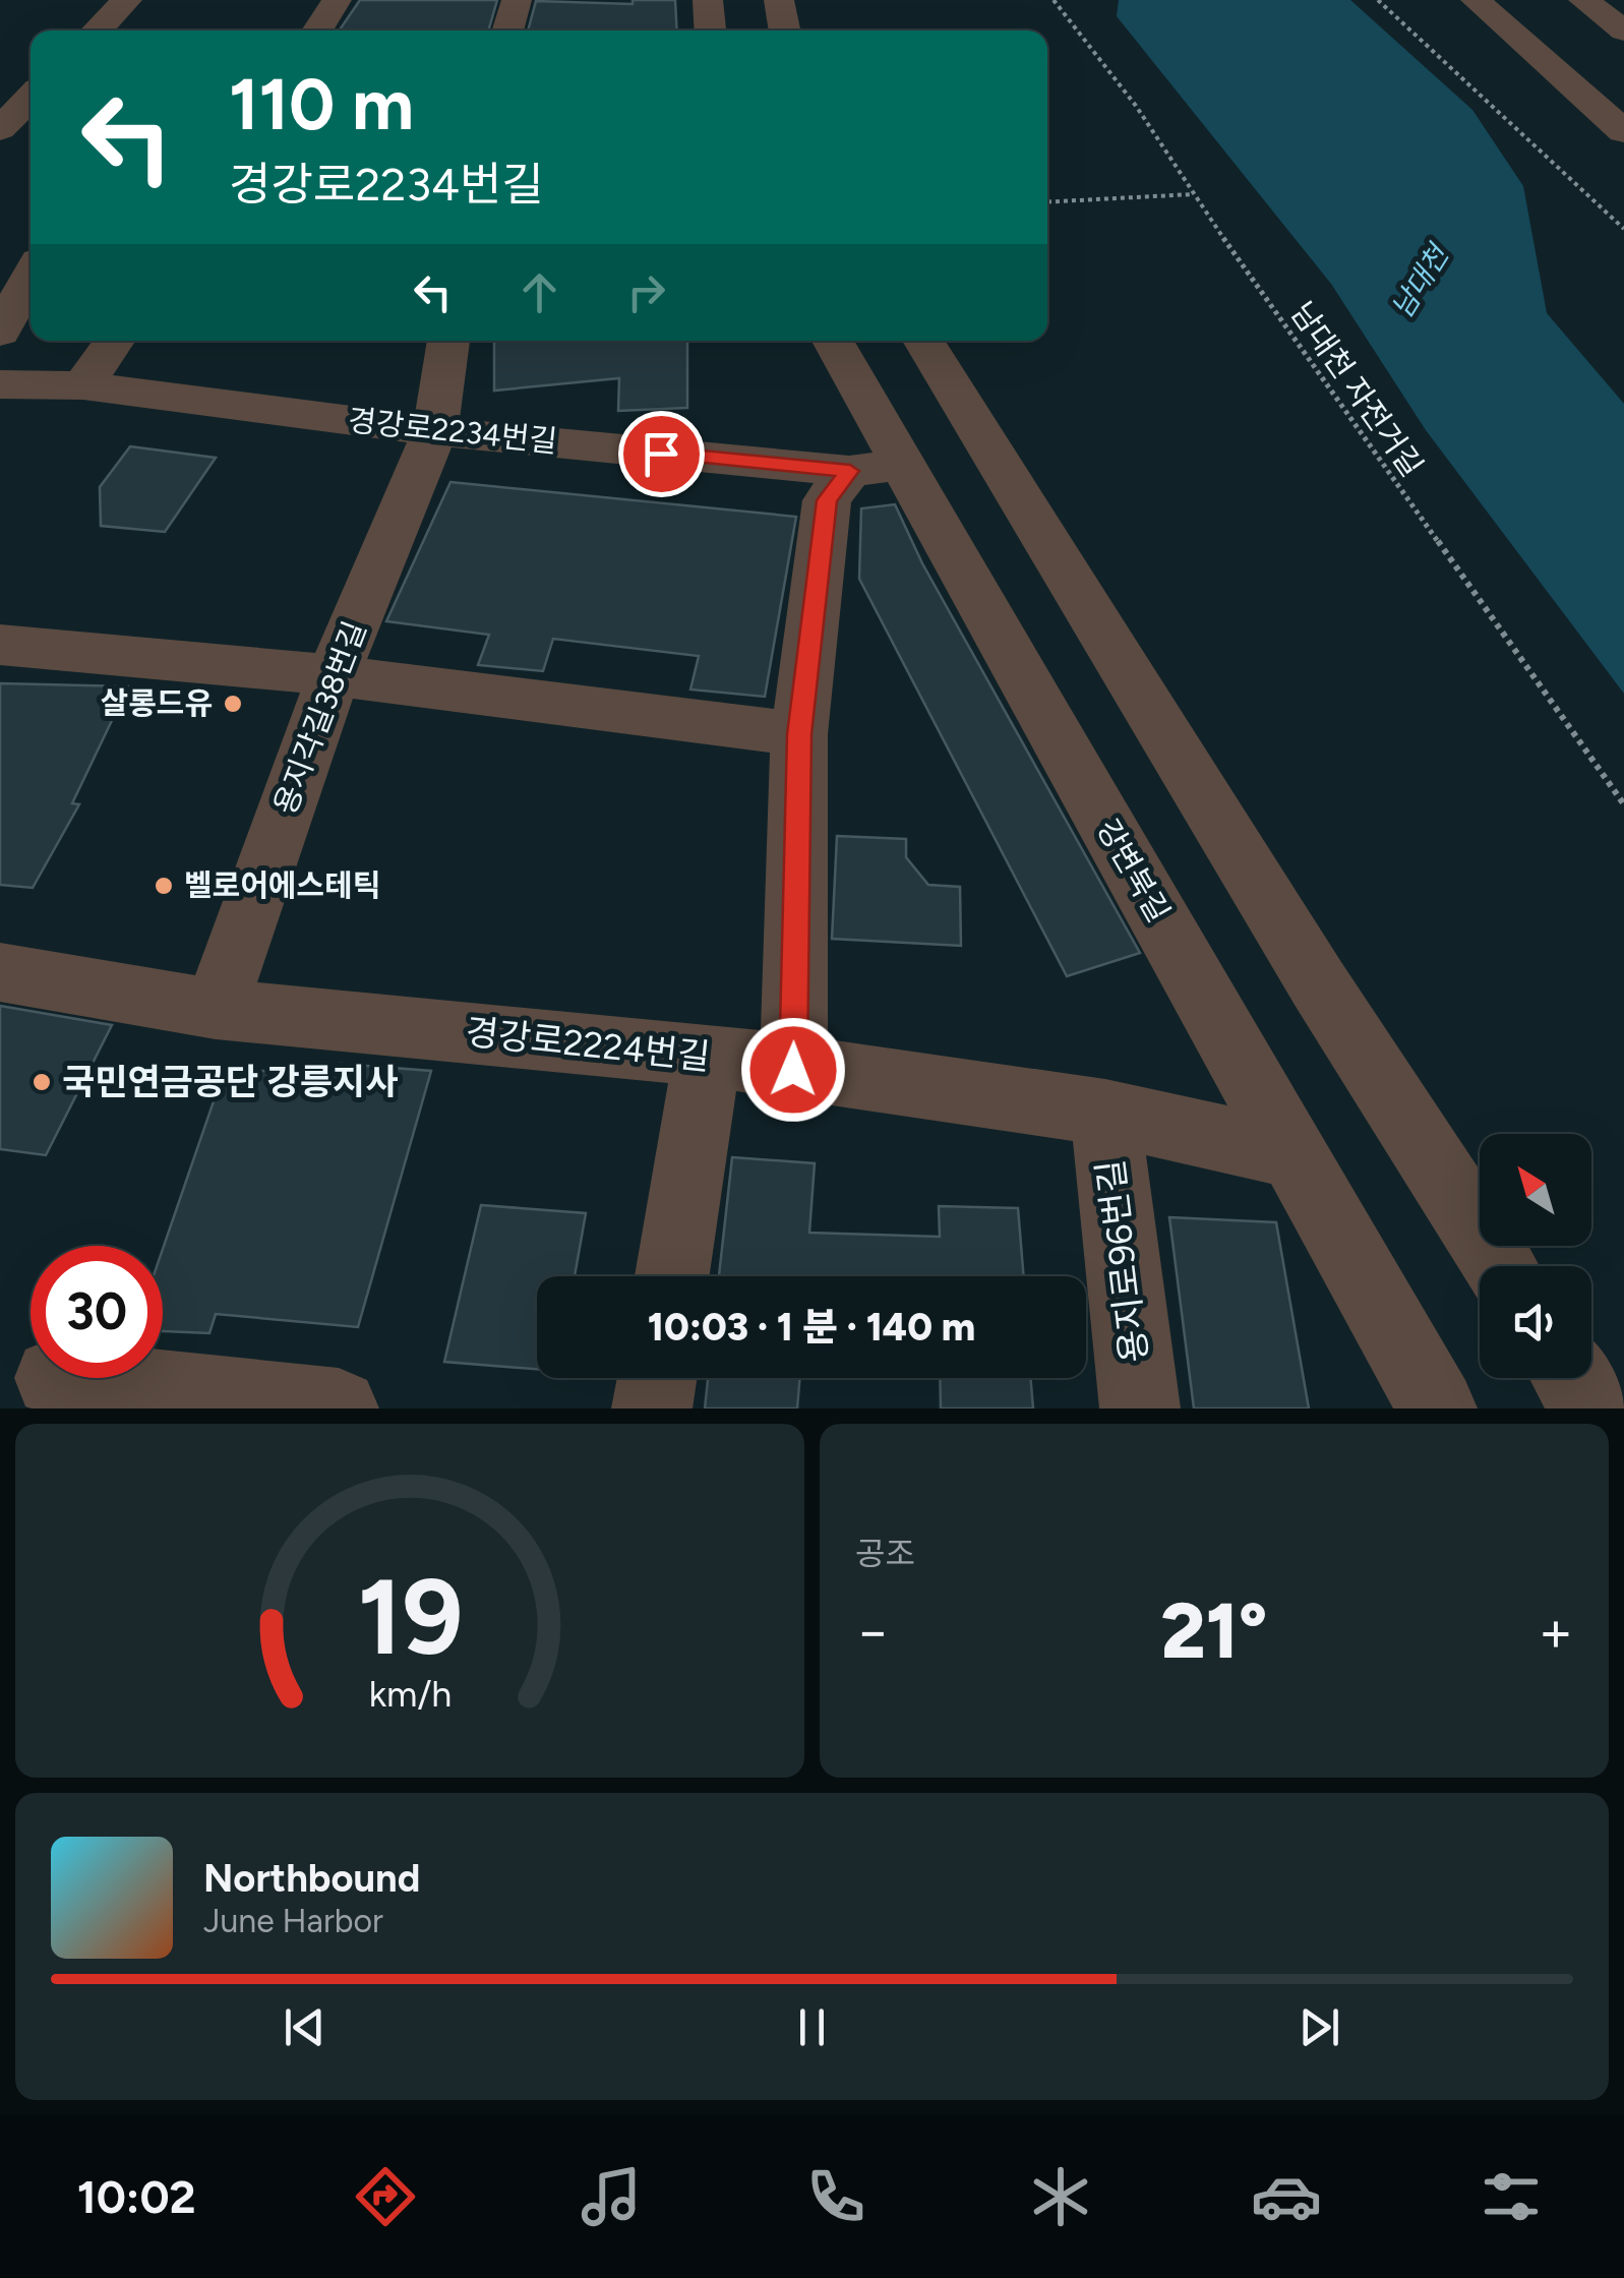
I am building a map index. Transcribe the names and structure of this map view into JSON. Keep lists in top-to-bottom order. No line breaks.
{"streets":{"street":["경강로2234번길","용지각길38번길","강변북길","경강로2224번길","용지로96번길"],"path":["남대천 자전거길"]},"crossings":[["경강로2234번길","용지각길38번길"],["경강로2234번길","강변북길"],["용지각길38번길","경강로2224번길"],["강변북길","경강로2224번길"],["경강로2224번길","용지로96번길"]],"water":["남대천"],"places":["살롱드유","벨로어에스테틱","국민연금공단 강릉지사"],"north":"top left","page":{"turn":["110 m","경강로2234번길"],"limit":"30","trip":"10:03 · 1 분 · 140 m","tile":"공조","heat":["−","21°","+"],"song":["Northbound","June Harbor"],"tabs":"10:02","gauge":["19","km/h"]}}
